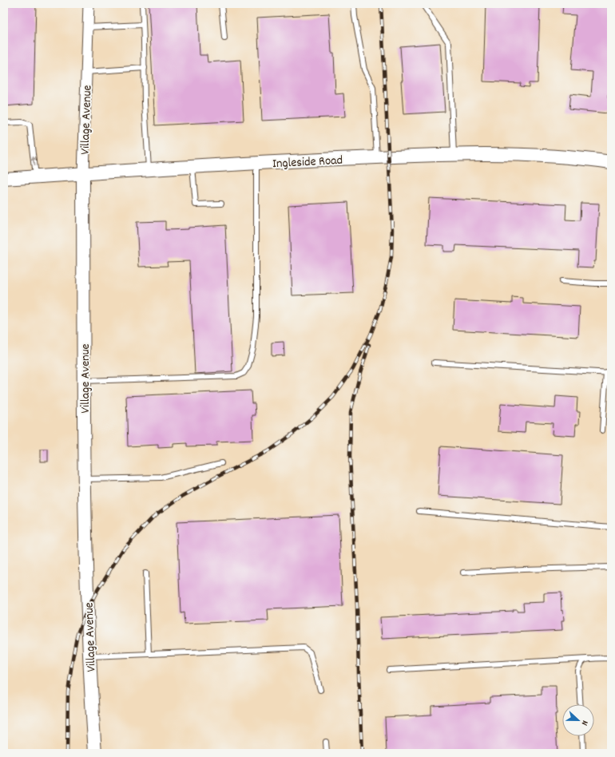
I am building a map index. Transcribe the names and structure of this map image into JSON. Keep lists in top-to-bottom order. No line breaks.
{"streets":{"street":["Village Avenue","Ingleside Road"]},"crossings":[["Village Avenue","Ingleside Road"]],"north":"right"}
